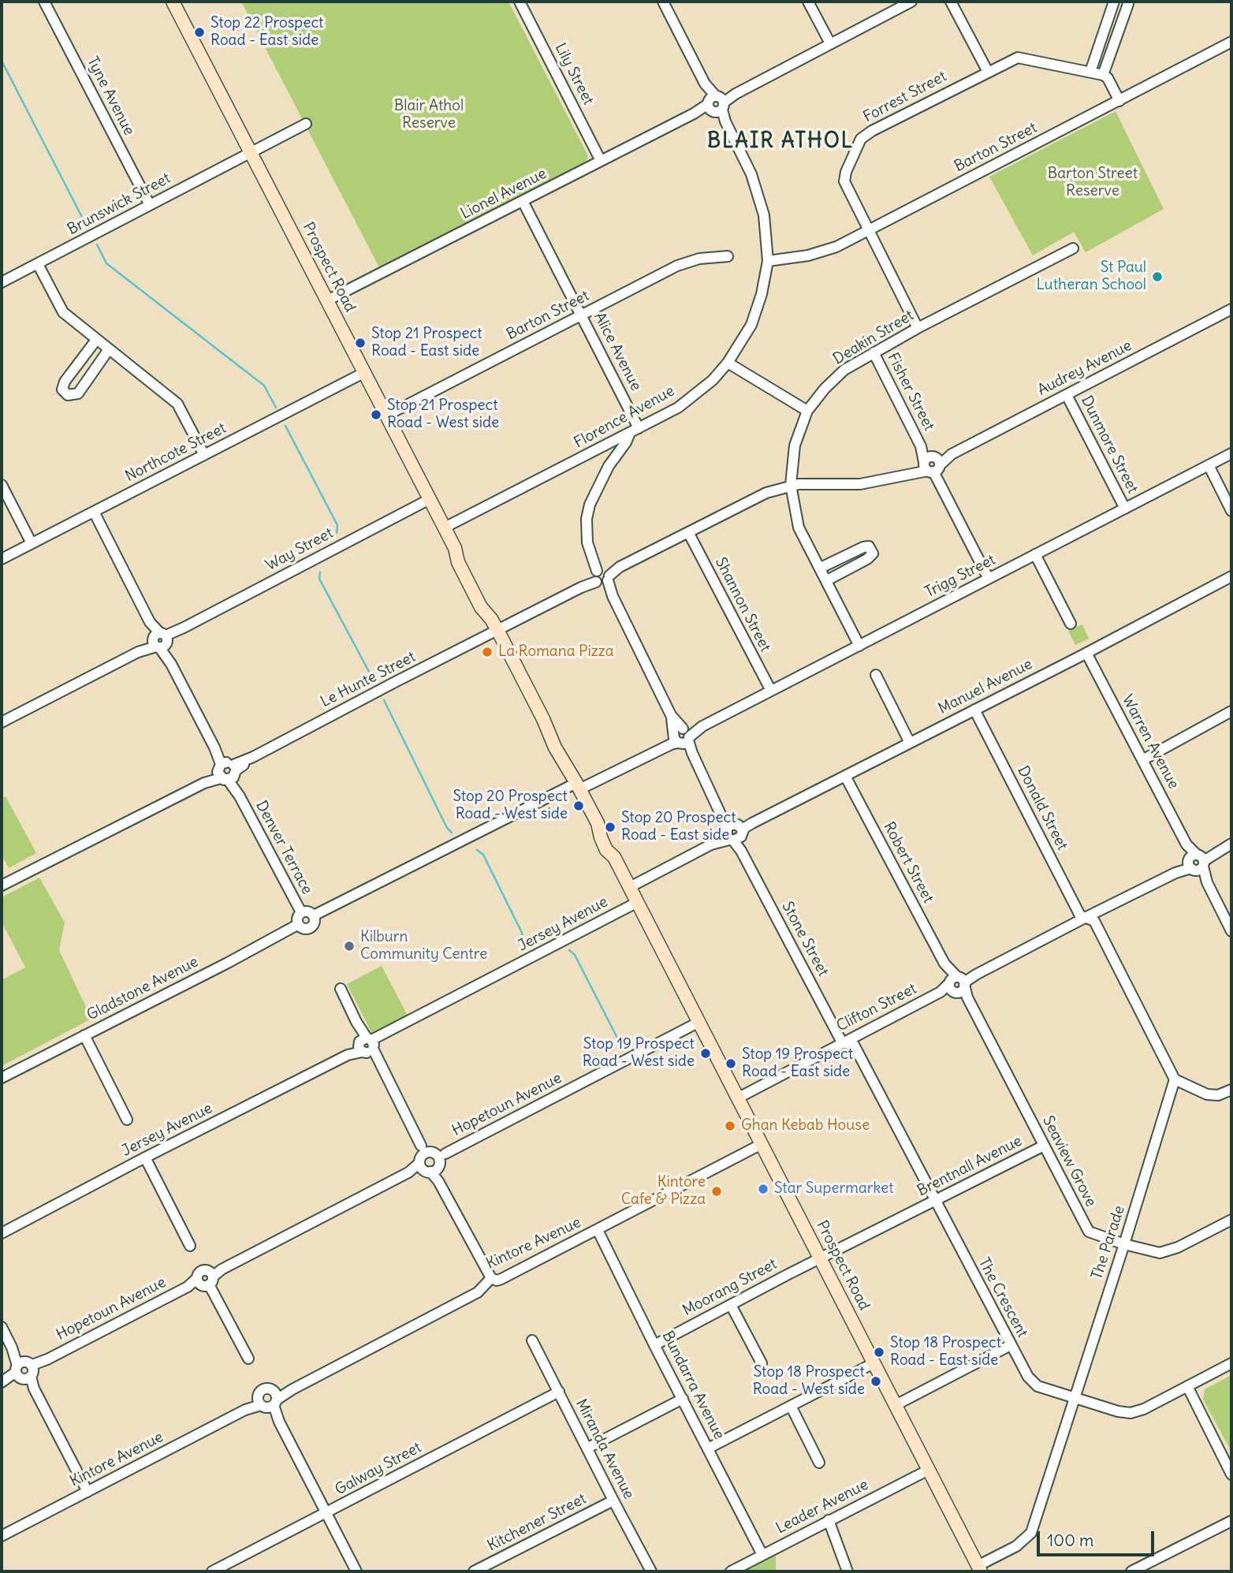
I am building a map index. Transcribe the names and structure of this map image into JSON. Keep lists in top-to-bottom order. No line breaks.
{"streets":{"main road":["Prospect Road"],"street":["Lily Street","Tyne Avenue","Forrest Street","Barton Street","Lionel Avenue","Brunswick Street","Deakin Street","Alice Avenue","Audrey Avenue","Fisher Street","Florence Avenue","Dunmore Street","Northcote Street","Way Street","Trigg Street","Shannon Street","Le Hunte Street","Manuel Avenue","Warren Avenue","Donald Street","Denver Terrace","Robert Street","Jersey Avenue","Stone Street","Gladstone Avenue","Clifton Street","Hopetoun Avenue","Seaview Grove","Brentnall Avenue","The Parade","Kintore Avenue","Moorang Street","The Crescent","Bundarra Avenue","Miranda Avenue","Galway Street","Leader Avenue","Kitchener Street"]},"crossings":[["Lily Street","Lionel Avenue"],["Tyne Avenue","Brunswick Street"],["Forrest Street","Barton Street"],["Forrest Street","Deakin Street"],["Barton Street","Prospect Road"],["Barton Street","Alice Avenue"],["Barton Street","Florence Avenue"],["Lionel Avenue","Prospect Road"],["Lionel Avenue","Alice Avenue"],["Lionel Avenue","Florence Avenue"],["Brunswick Street","Prospect Road"],["Prospect Road","Audrey Avenue"],["Prospect Road","Florence Avenue"],["Prospect Road","Northcote Street"],["Prospect Road","Way Street"],["Prospect Road","Trigg Street"],["Prospect Road","Le Hunte Street"],["Prospect Road","Manuel Avenue"],["Prospect Road","Jersey Avenue"],["Prospect Road","Clifton Street"],["Prospect Road","Hopetoun Avenue"],["Prospect Road","Brentnall Avenue"],["Prospect Road","The Parade"],["Prospect Road","Kintore Avenue"],["Prospect Road","Moorang Street"],["Prospect Road","Leader Avenue"],["Deakin Street","Audrey Avenue"],["Deakin Street","Fisher Street"],["Deakin Street","Trigg Street"],["Alice Avenue","Florence Avenue"],["Alice Avenue","Stone Street"],["Audrey Avenue","Fisher Street"],["Audrey Avenue","Dunmore Street"],["Audrey Avenue","Shannon Street"],["Audrey Avenue","Le Hunte Street"],["Audrey Avenue","Stone Street"],["Fisher Street","Trigg Street"],["Florence Avenue","Stone Street"],["Dunmore Street","Trigg Street"],["Northcote Street","Denver Terrace"],["Way Street","Denver Terrace"],["Trigg Street","Shannon Street"],["Trigg Street","Stone Street"],["Le Hunte Street","Denver Terrace"],["Manuel Avenue","Warren Avenue"],["Manuel Avenue","Donald Street"],["Manuel Avenue","Robert Street"],["Manuel Avenue","Stone Street"],["Warren Avenue","Clifton Street"],["Donald Street","Clifton Street"],["Denver Terrace","Gladstone Avenue"],["Robert Street","Clifton Street"],["Robert Street","Seaview Grove"],["Stone Street","Clifton Street"],["Stone Street","The Crescent"],["Clifton Street","Seaview Grove"],["Clifton Street","The Crescent"],["Seaview Grove","Brentnall Avenue"],["Seaview Grove","The Parade"],["Brentnall Avenue","Moorang Street"],["Brentnall Avenue","The Crescent"],["The Parade","The Crescent"],["Kintore Avenue","Bundarra Avenue"],["Moorang Street","Bundarra Avenue"],["Bundarra Avenue","Leader Avenue"],["Miranda Avenue","Galway Street"],["Miranda Avenue","Kitchener Street"]],"districts":["BLAIR ATHOL"],"parks":["Blair Athol Reserve","Barton Street Reserve"],"places":["Stop 22 Prospect Road - East side","St Paul Lutheran School","Stop 21 Prospect Road - East side","Stop 21 Prospect Road - West side","La Romana Pizza","Stop 20 Prospect Road - West side","Stop 20 Prospect Road - East side","Kilburn Community Centre","Stop 19 Prospect Road - West side","Stop 19 Prospect Road - East side","Ghan Kebab House","Star Supermarket","Kintore Cafe & Pizza","Stop 18 Prospect Road - East side","Stop 18 Prospect Road - West side"],"scale_bar":"100 m"}
